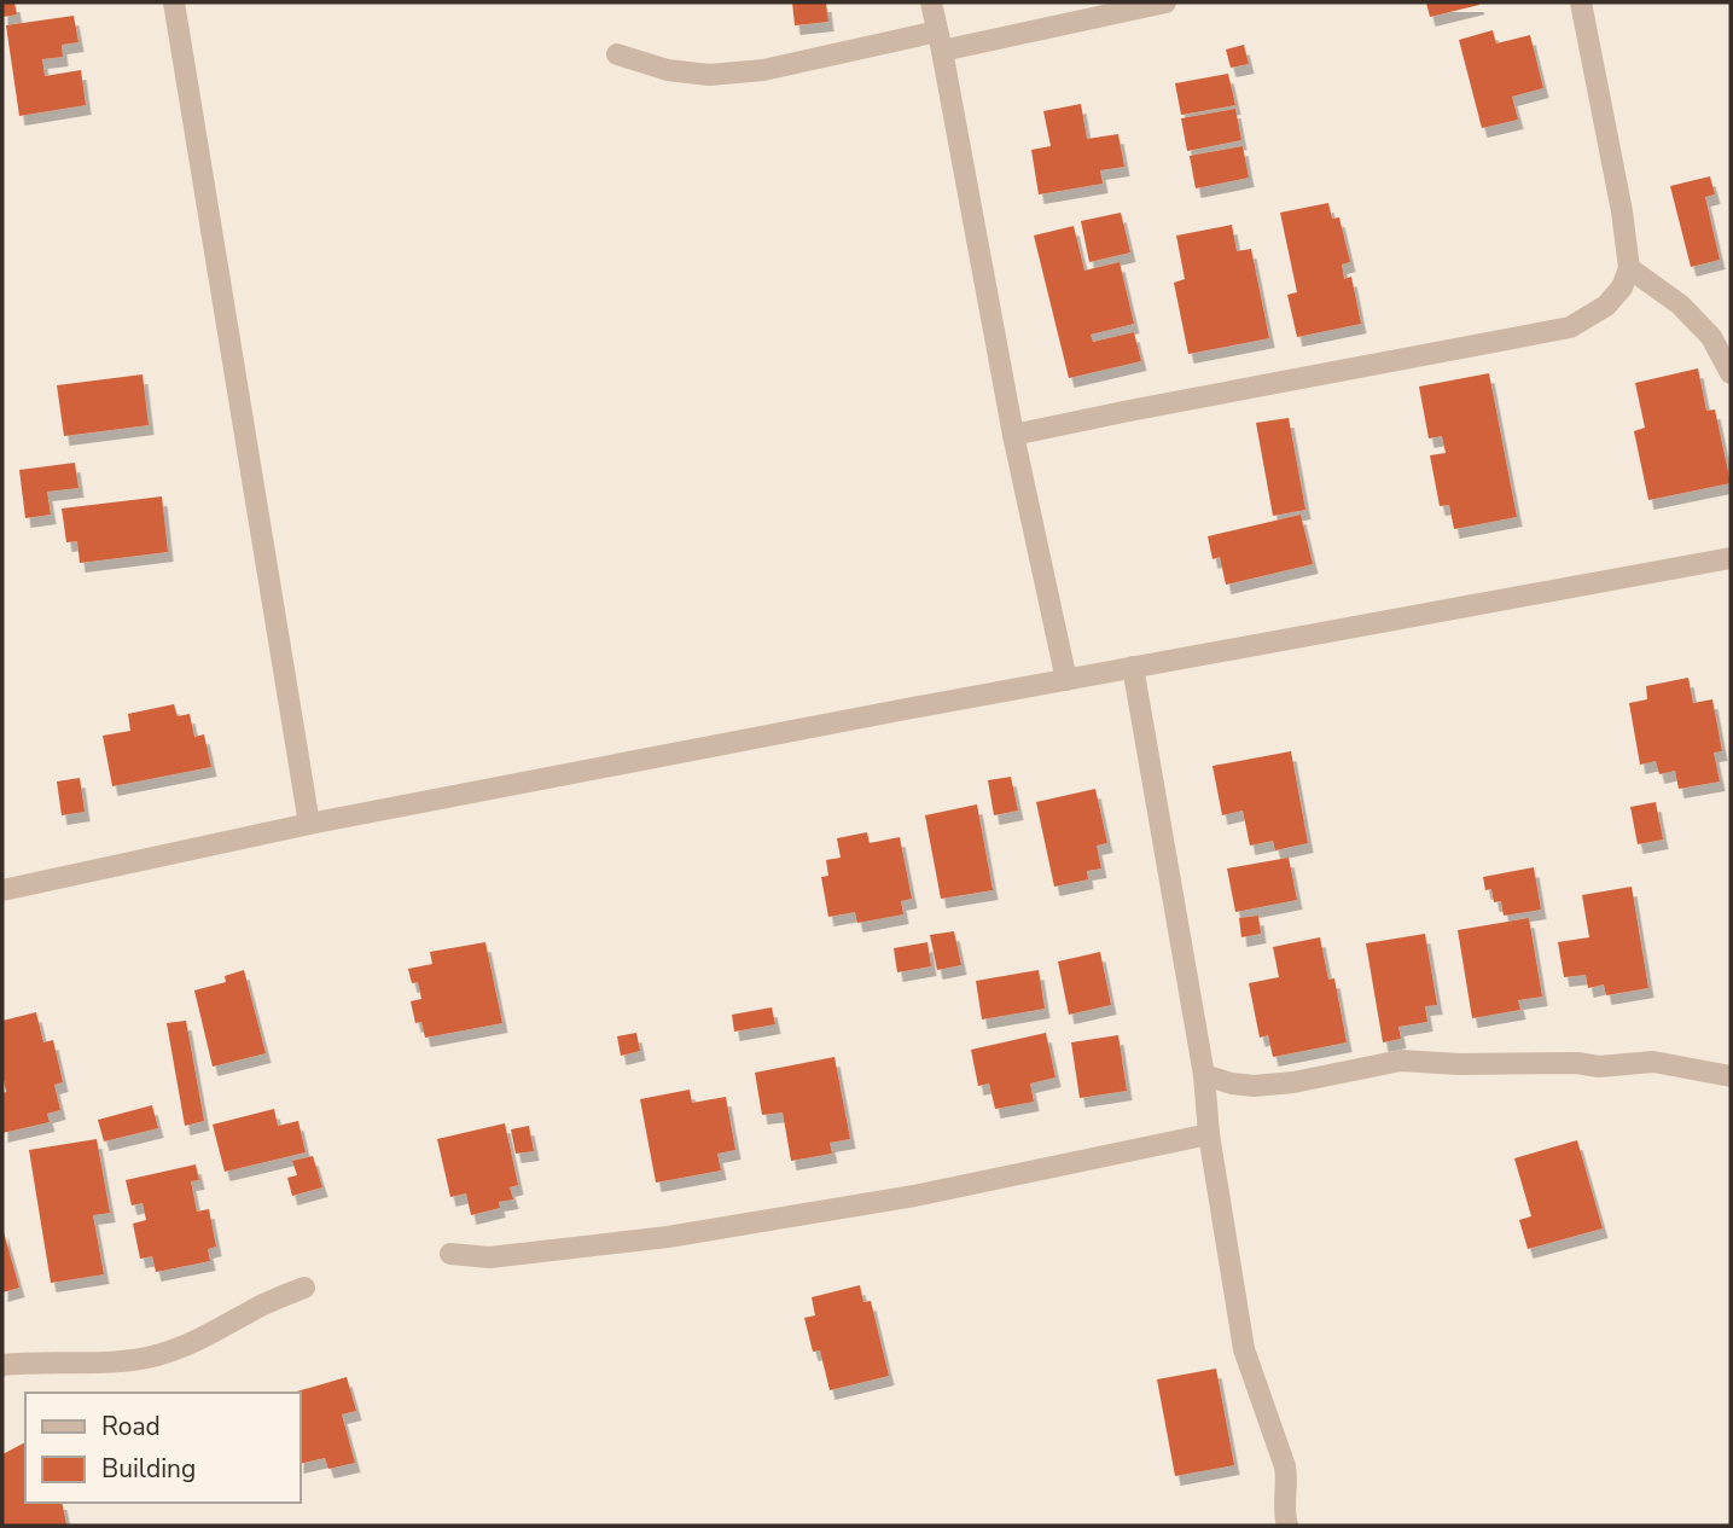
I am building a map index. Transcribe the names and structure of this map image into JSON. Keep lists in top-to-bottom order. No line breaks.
{"legend":["Road","Building"]}
